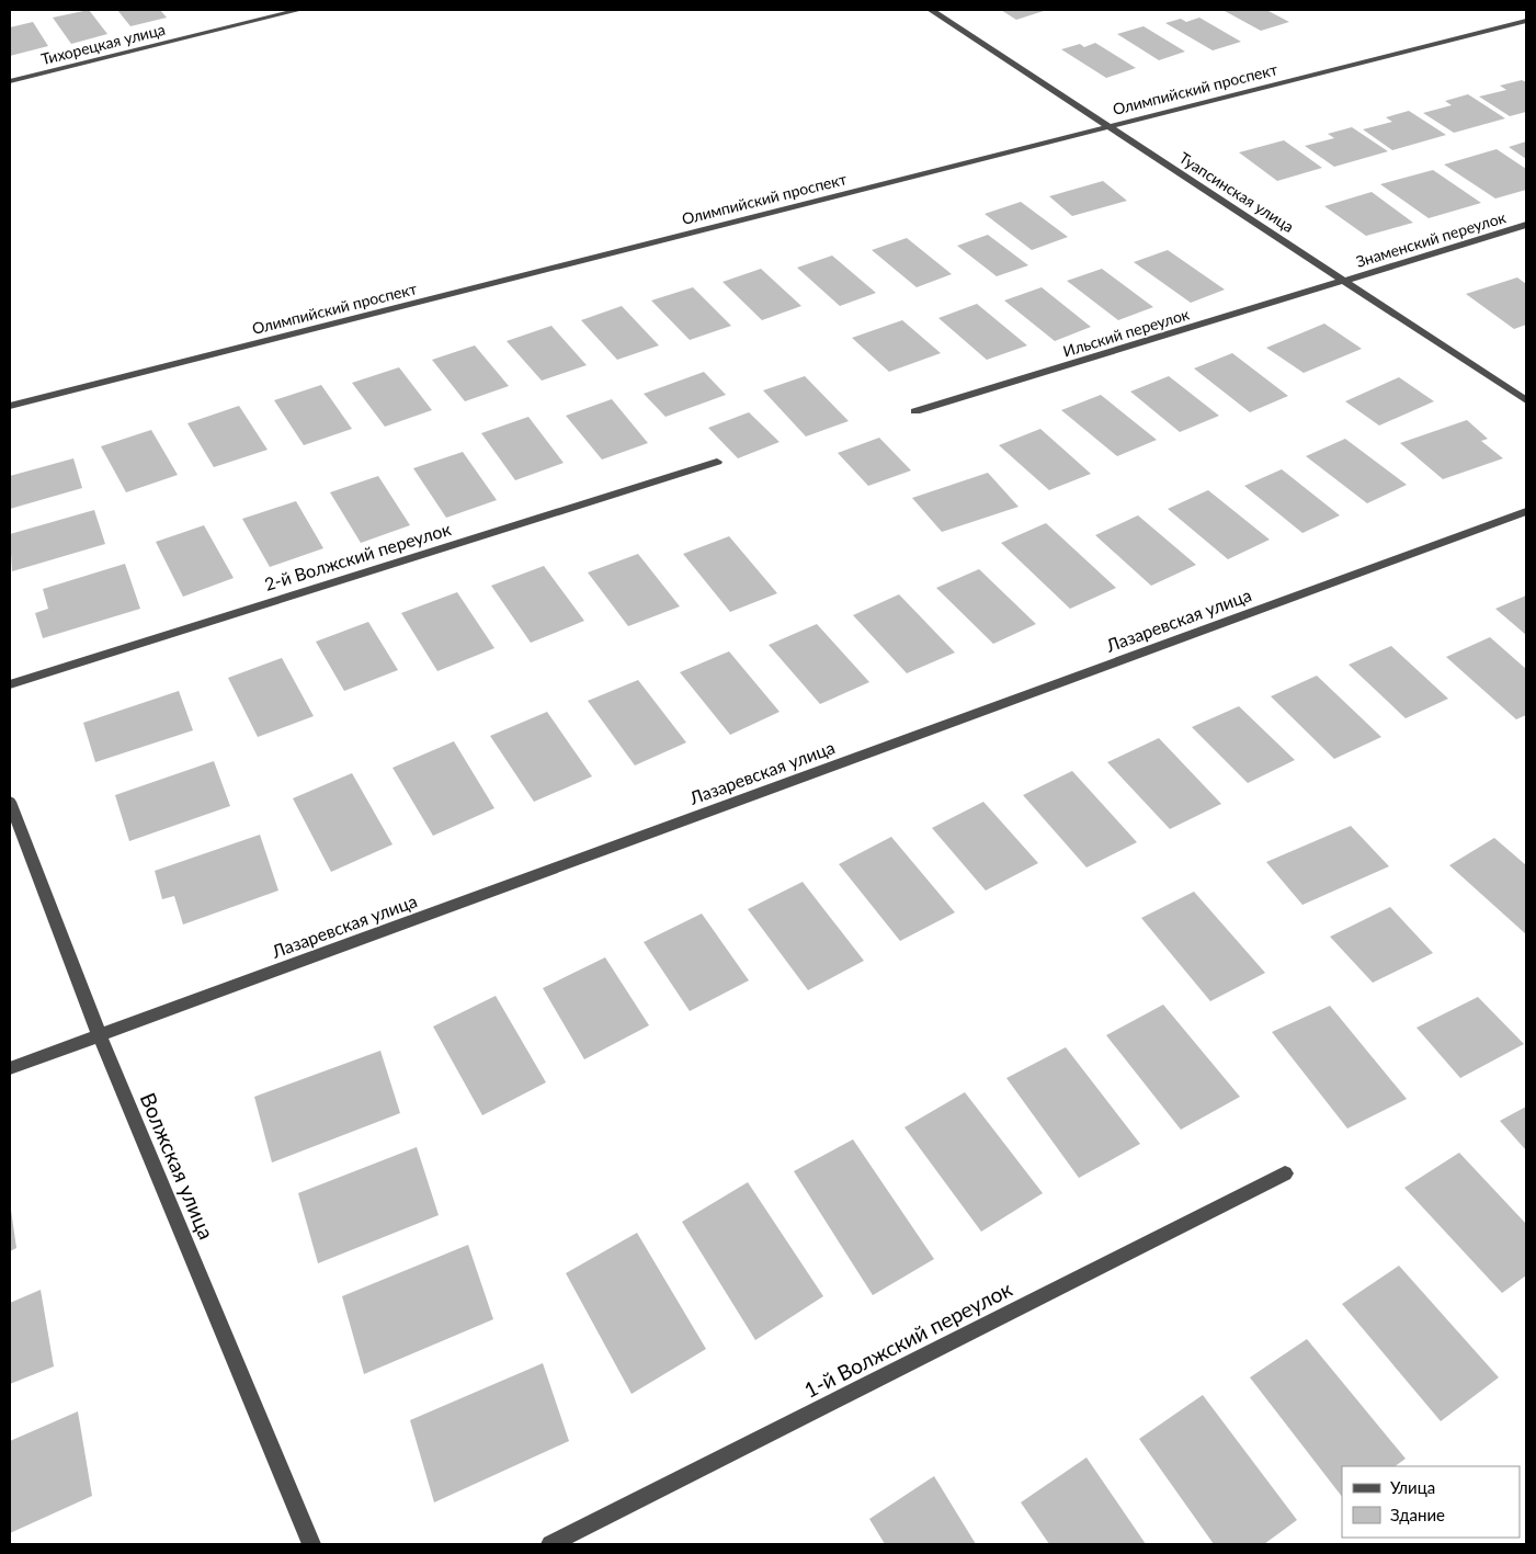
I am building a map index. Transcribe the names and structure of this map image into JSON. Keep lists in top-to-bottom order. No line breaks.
{"streets":{"street":["Тихорецкая улица","Олимпийский проспект","Туапсинская улица","Знаменский переулок","Ильский переулок","2-й Волжский переулок","Лазаревская улица","Волжская улица","1-й Волжский переулок"]},"crossings":[["Олимпийский проспект","Туапсинская улица"],["Туапсинская улица","Знаменский переулок"],["Туапсинская улица","Ильский переулок"],["Знаменский переулок","Ильский переулок"],["Лазаревская улица","Волжская улица"]],"legend":["Улица","Здание"]}
